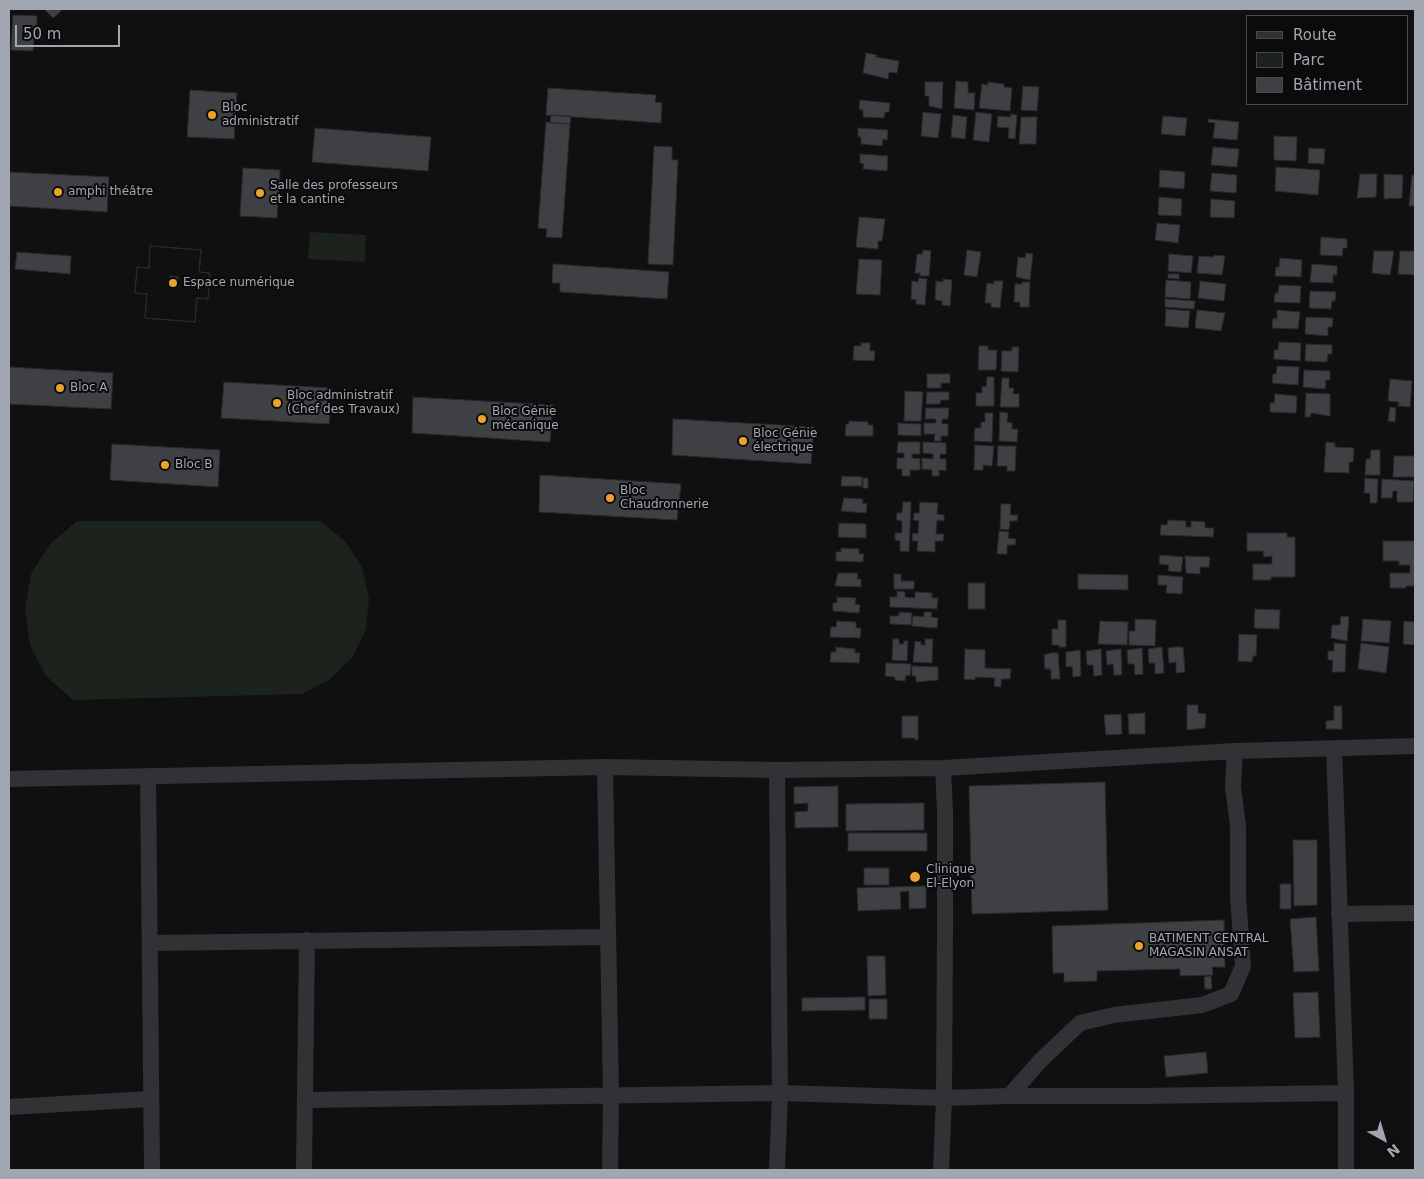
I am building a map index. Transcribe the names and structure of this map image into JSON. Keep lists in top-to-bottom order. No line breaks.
{"places":["Bloc administratif","amphi théâtre","Salle des professeurs et la cantine","Espace numérique","Bloc A","Bloc administratif (Chef des Travaux)","Bloc Génie mécanique","Bloc Génie électrique","Bloc B","Bloc Chaudronnerie","Clinique El-Elyon","BATIMENT CENTRAL MAGASIN ANSAT"],"legend":["Route","Parc","Bâtiment"],"scale_bar":"50 m","north":"bottom right"}
